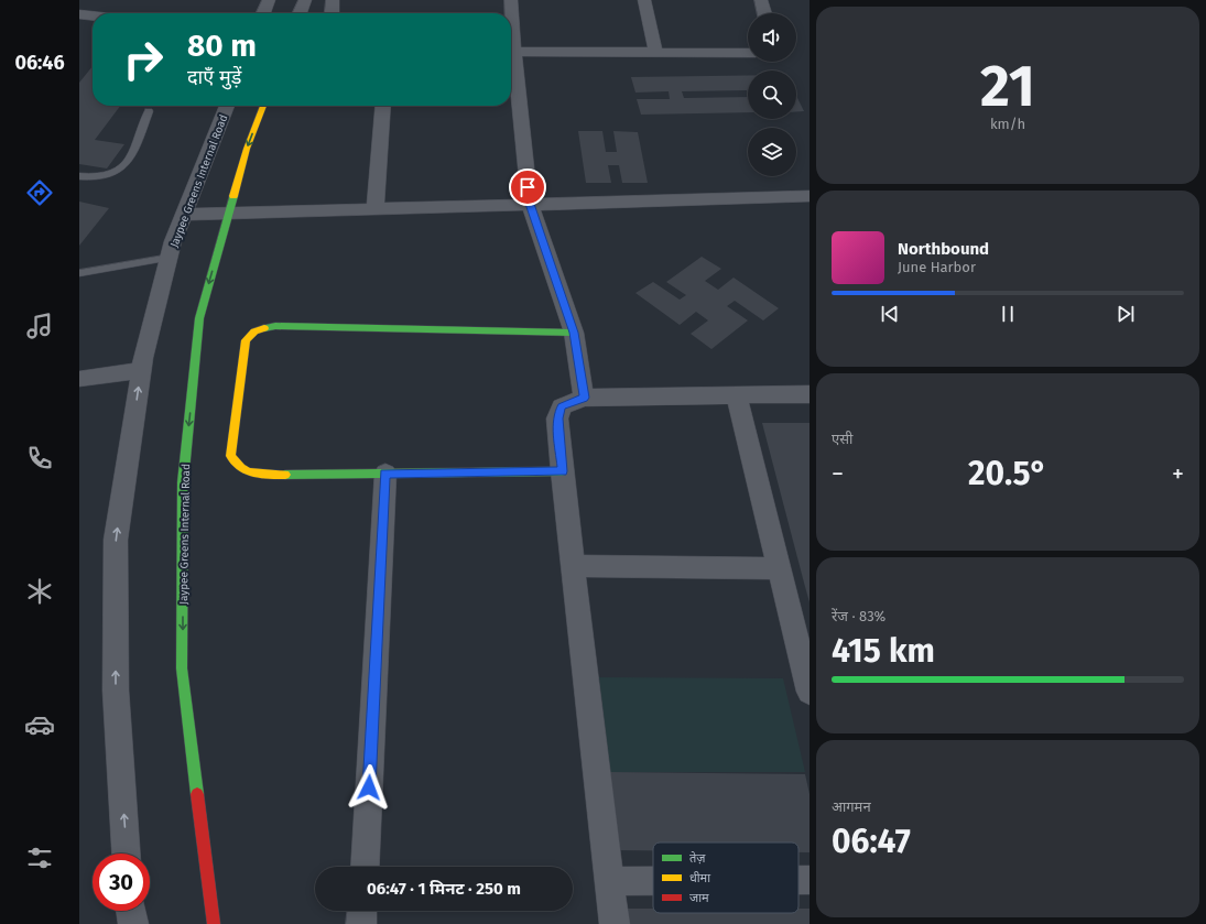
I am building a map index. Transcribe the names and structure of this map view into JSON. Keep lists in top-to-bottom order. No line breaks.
{"streets":{"street":["Jaypee Greens Internal Road"]},"legend":["तेज़","धीमा","जाम"],"page":{"tabs":"06:46","tile":[["21","km/h"],"एसी",["रेंज · 83%","415 km"],["आगमन","06:47"]],"turn":["80 m","दाएँ मुड़ें"],"song":["Northbound","June Harbor"],"heat":["−","20.5°","+"],"limit":"30","trip":"06:47 · 1 मिनट · 250 m"}}
